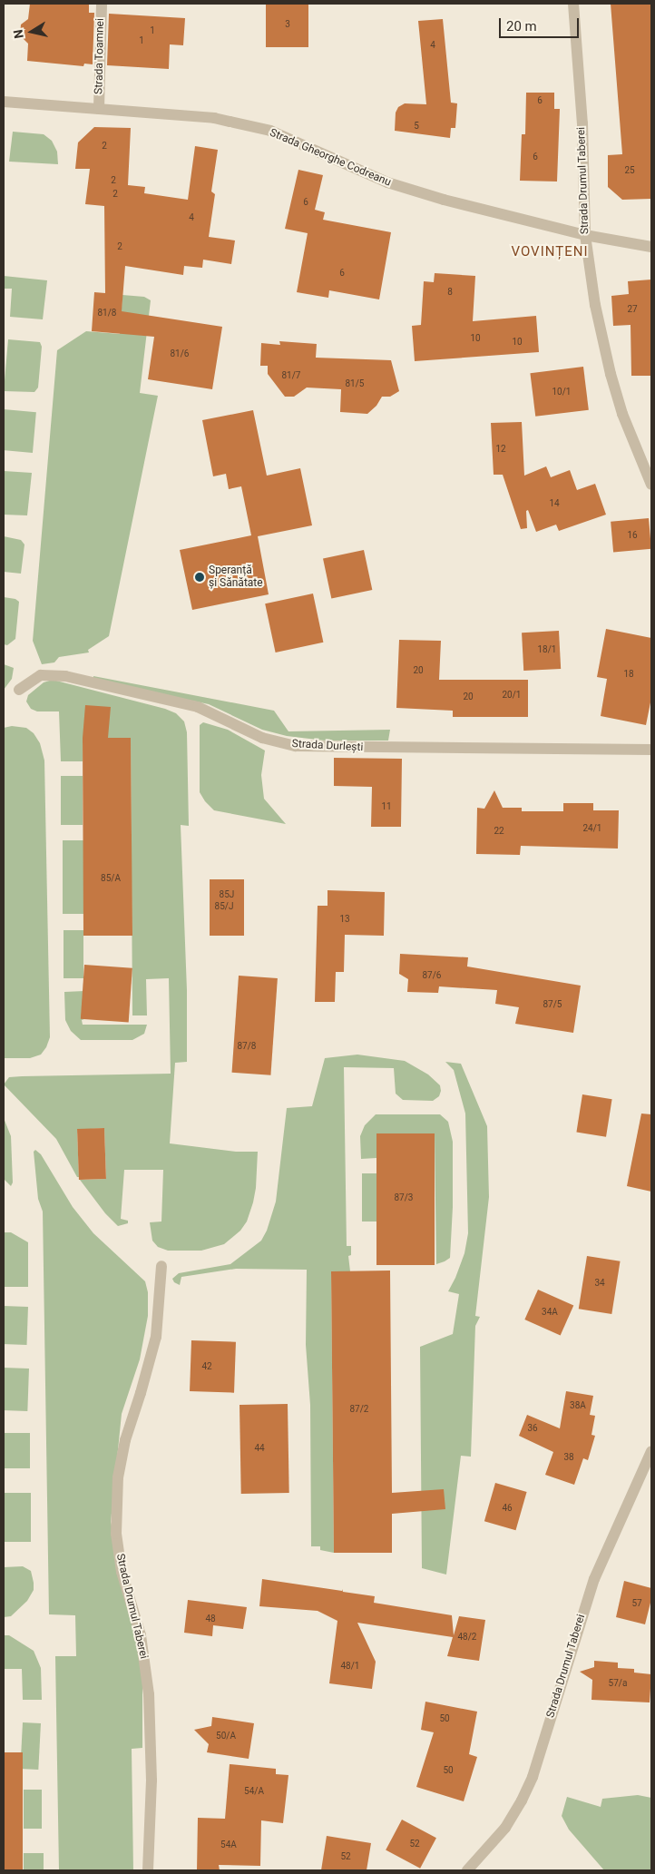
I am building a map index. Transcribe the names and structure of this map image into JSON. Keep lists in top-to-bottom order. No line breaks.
{"streets":{"street":["Strada Toamnei","Strada Gheorghe Codreanu","Strada Drumul Taberei","Strada Durlești"]},"crossings":[["Strada Toamnei","Strada Gheorghe Codreanu"],["Strada Gheorghe Codreanu","Strada Drumul Taberei"]],"districts":["VOVINȚENI"],"places":["Speranță și Sănătate"],"house_numbers":["3","1","1","4","6","5","2","6","25","2","2","6","4","2","6","8","27","81/8","10","10","81/6","81/7","81/5","10/1","12","14","16","18/1","20","18","20/1","20","11","24/1","22","85/A","85J","85/J","13","87/6","87/5","87/8","87/3","34","34A","42","38A","87/2","36","44","38","46","57","48","48/2","48/1","57/a","50","50/A","50","54/A","52","54A","52"],"scale_bar":"20 m","north":"left"}
